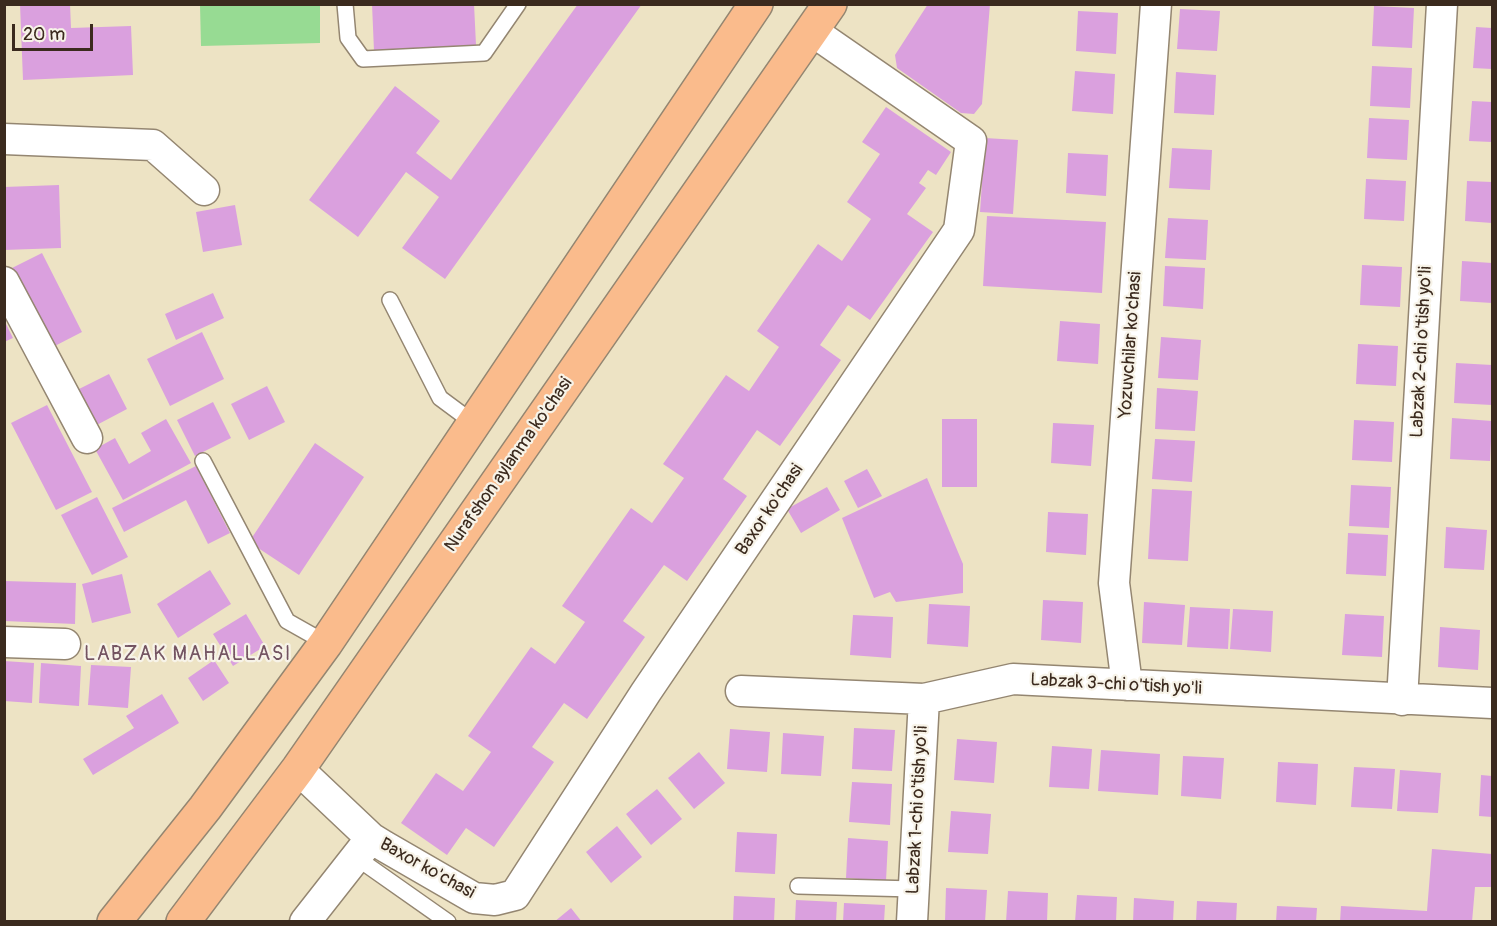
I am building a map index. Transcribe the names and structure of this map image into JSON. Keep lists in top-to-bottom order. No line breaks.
{"streets":{"main road":["Nurafshon aylanma ko'chasi"],"street":["Yozuvchilar ko'chasi","Labzak 2-chi o'tish yo'li","Baxor ko'chasi","Labzak 3-chi o'tish yo'li","Labzak 1-chi o'tish yo'li"]},"crossings":[["Yozuvchilar ko'chasi","Labzak 3-chi o'tish yo'li"],["Labzak 2-chi o'tish yo'li","Labzak 3-chi o'tish yo'li"],["Nurafshon aylanma ko'chasi","Baxor ko'chasi"],["Labzak 3-chi o'tish yo'li","Labzak 1-chi o'tish yo'li"]],"districts":["LABZAK MAHALLASI"],"scale_bar":"20 m"}
